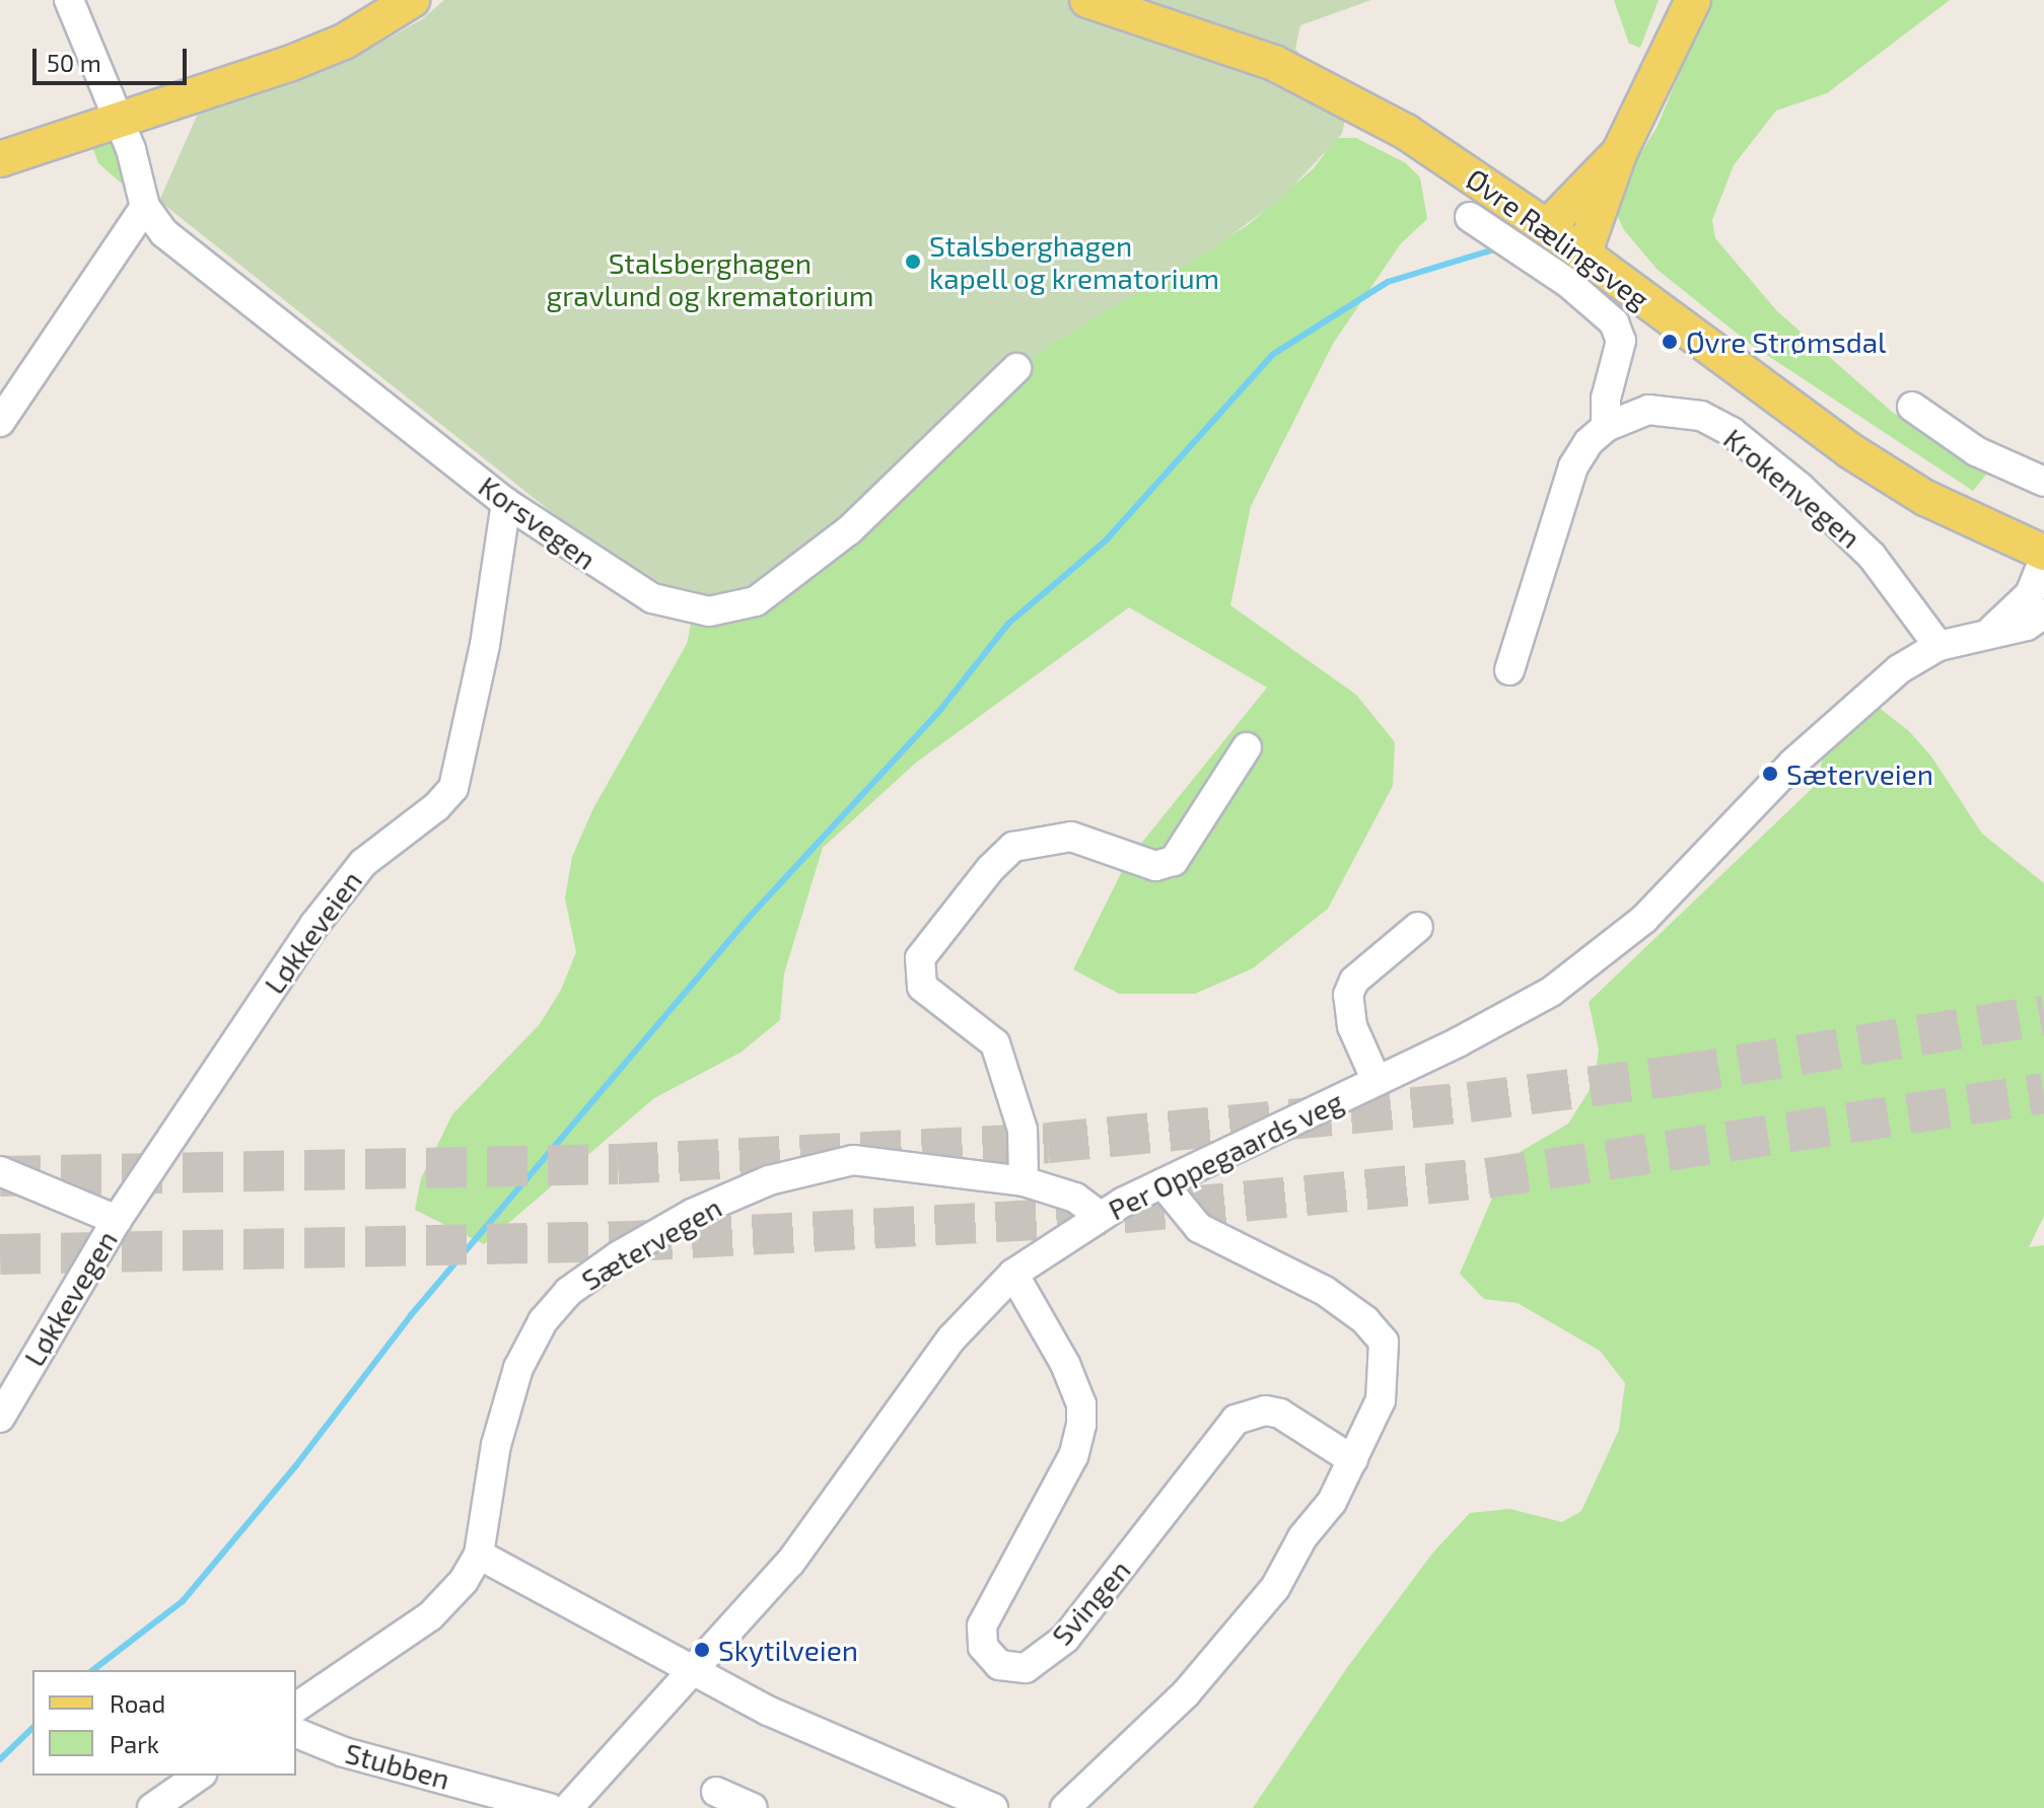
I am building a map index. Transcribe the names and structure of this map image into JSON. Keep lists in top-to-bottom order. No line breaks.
{"streets":{"main road":["Øvre Rælingsveg"],"street":["Krokenvegen","Korsvegen","Løkkeveien","Per Oppegaards veg","Sætervegen","Løkkevegen","Svingen","Stubben"]},"crossings":[["Krokenvegen","Per Oppegaards veg"],["Korsvegen","Løkkeveien"],["Løkkeveien","Løkkevegen"],["Per Oppegaards veg","Sætervegen"],["Per Oppegaards veg","Svingen"]],"parks":["Stalsberghagen gravlund og krematorium"],"places":["Stalsberghagen kapell og krematorium","Øvre Strømsdal","Sæterveien","Skytilveien"],"legend":["Road","Park"],"scale_bar":"50 m"}
